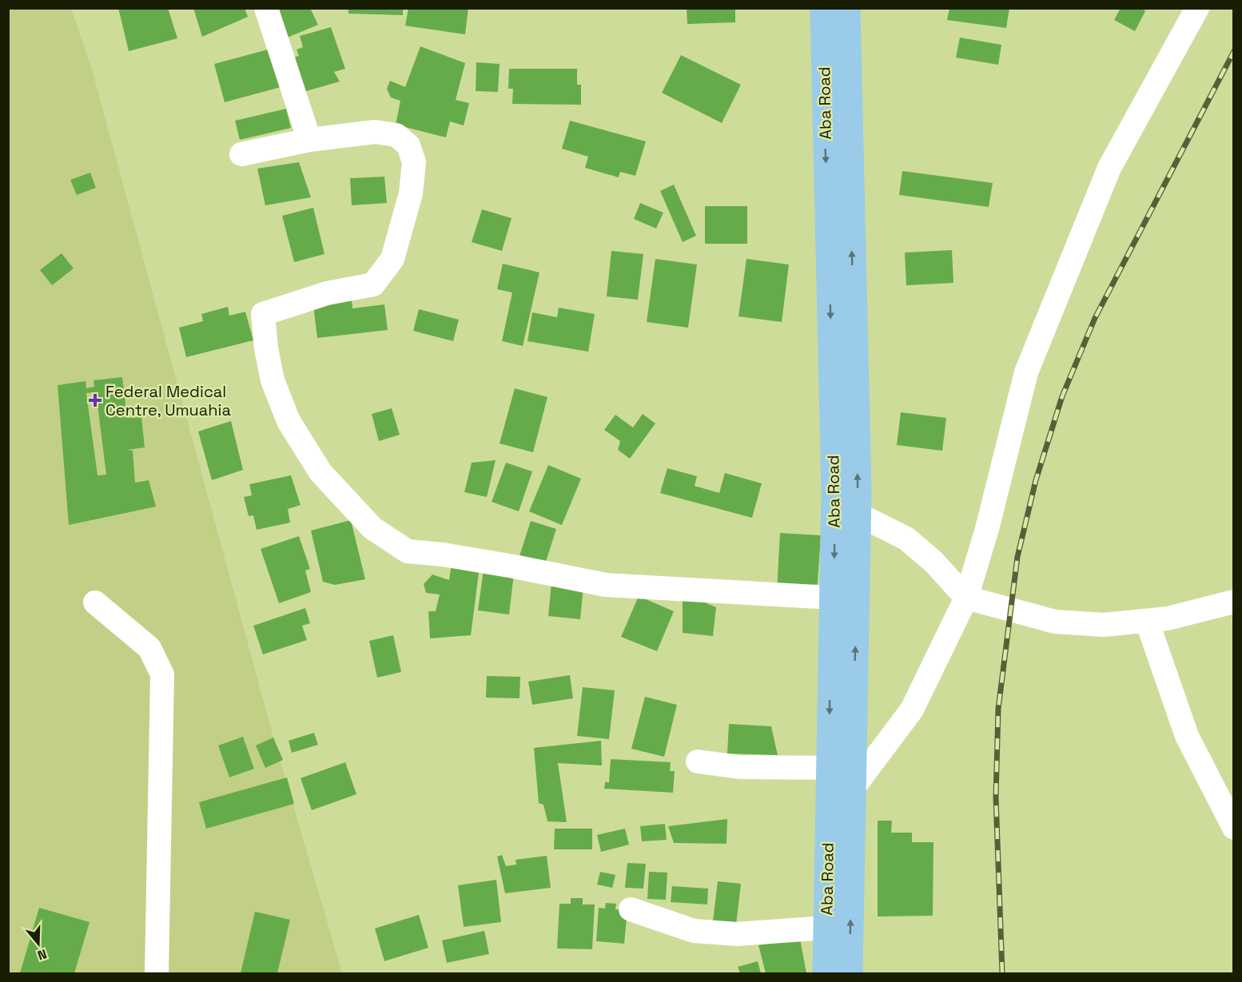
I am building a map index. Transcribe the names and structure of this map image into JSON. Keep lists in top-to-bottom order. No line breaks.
{"streets":{"main road":["Aba Road"]},"places":{"health":["Federal Medical Centre, Umuahia"]},"north":"bottom"}
